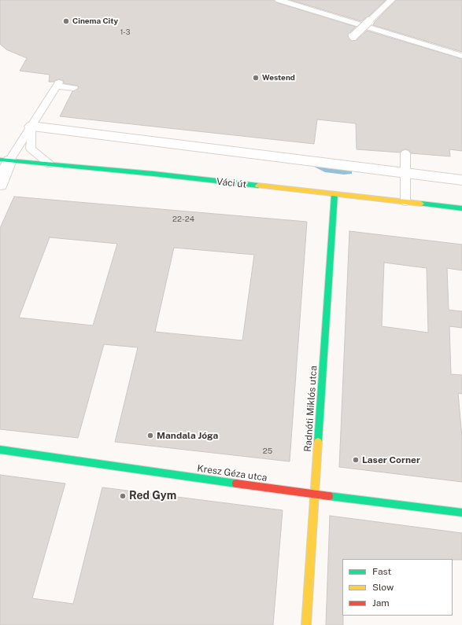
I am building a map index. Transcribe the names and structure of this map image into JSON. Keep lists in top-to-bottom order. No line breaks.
{"streets":{"street":["Váci út","Radnóti Miklós utca","Kresz Géza utca"]},"crossings":[["Váci út","Radnóti Miklós utca"],["Radnóti Miklós utca","Kresz Géza utca"]],"places":["Cinema City","Westend","Mandala Jóga","Laser Corner","Red Gym"],"house_numbers":["1-3","22-24","25"],"legend":["Fast","Slow","Jam"]}
